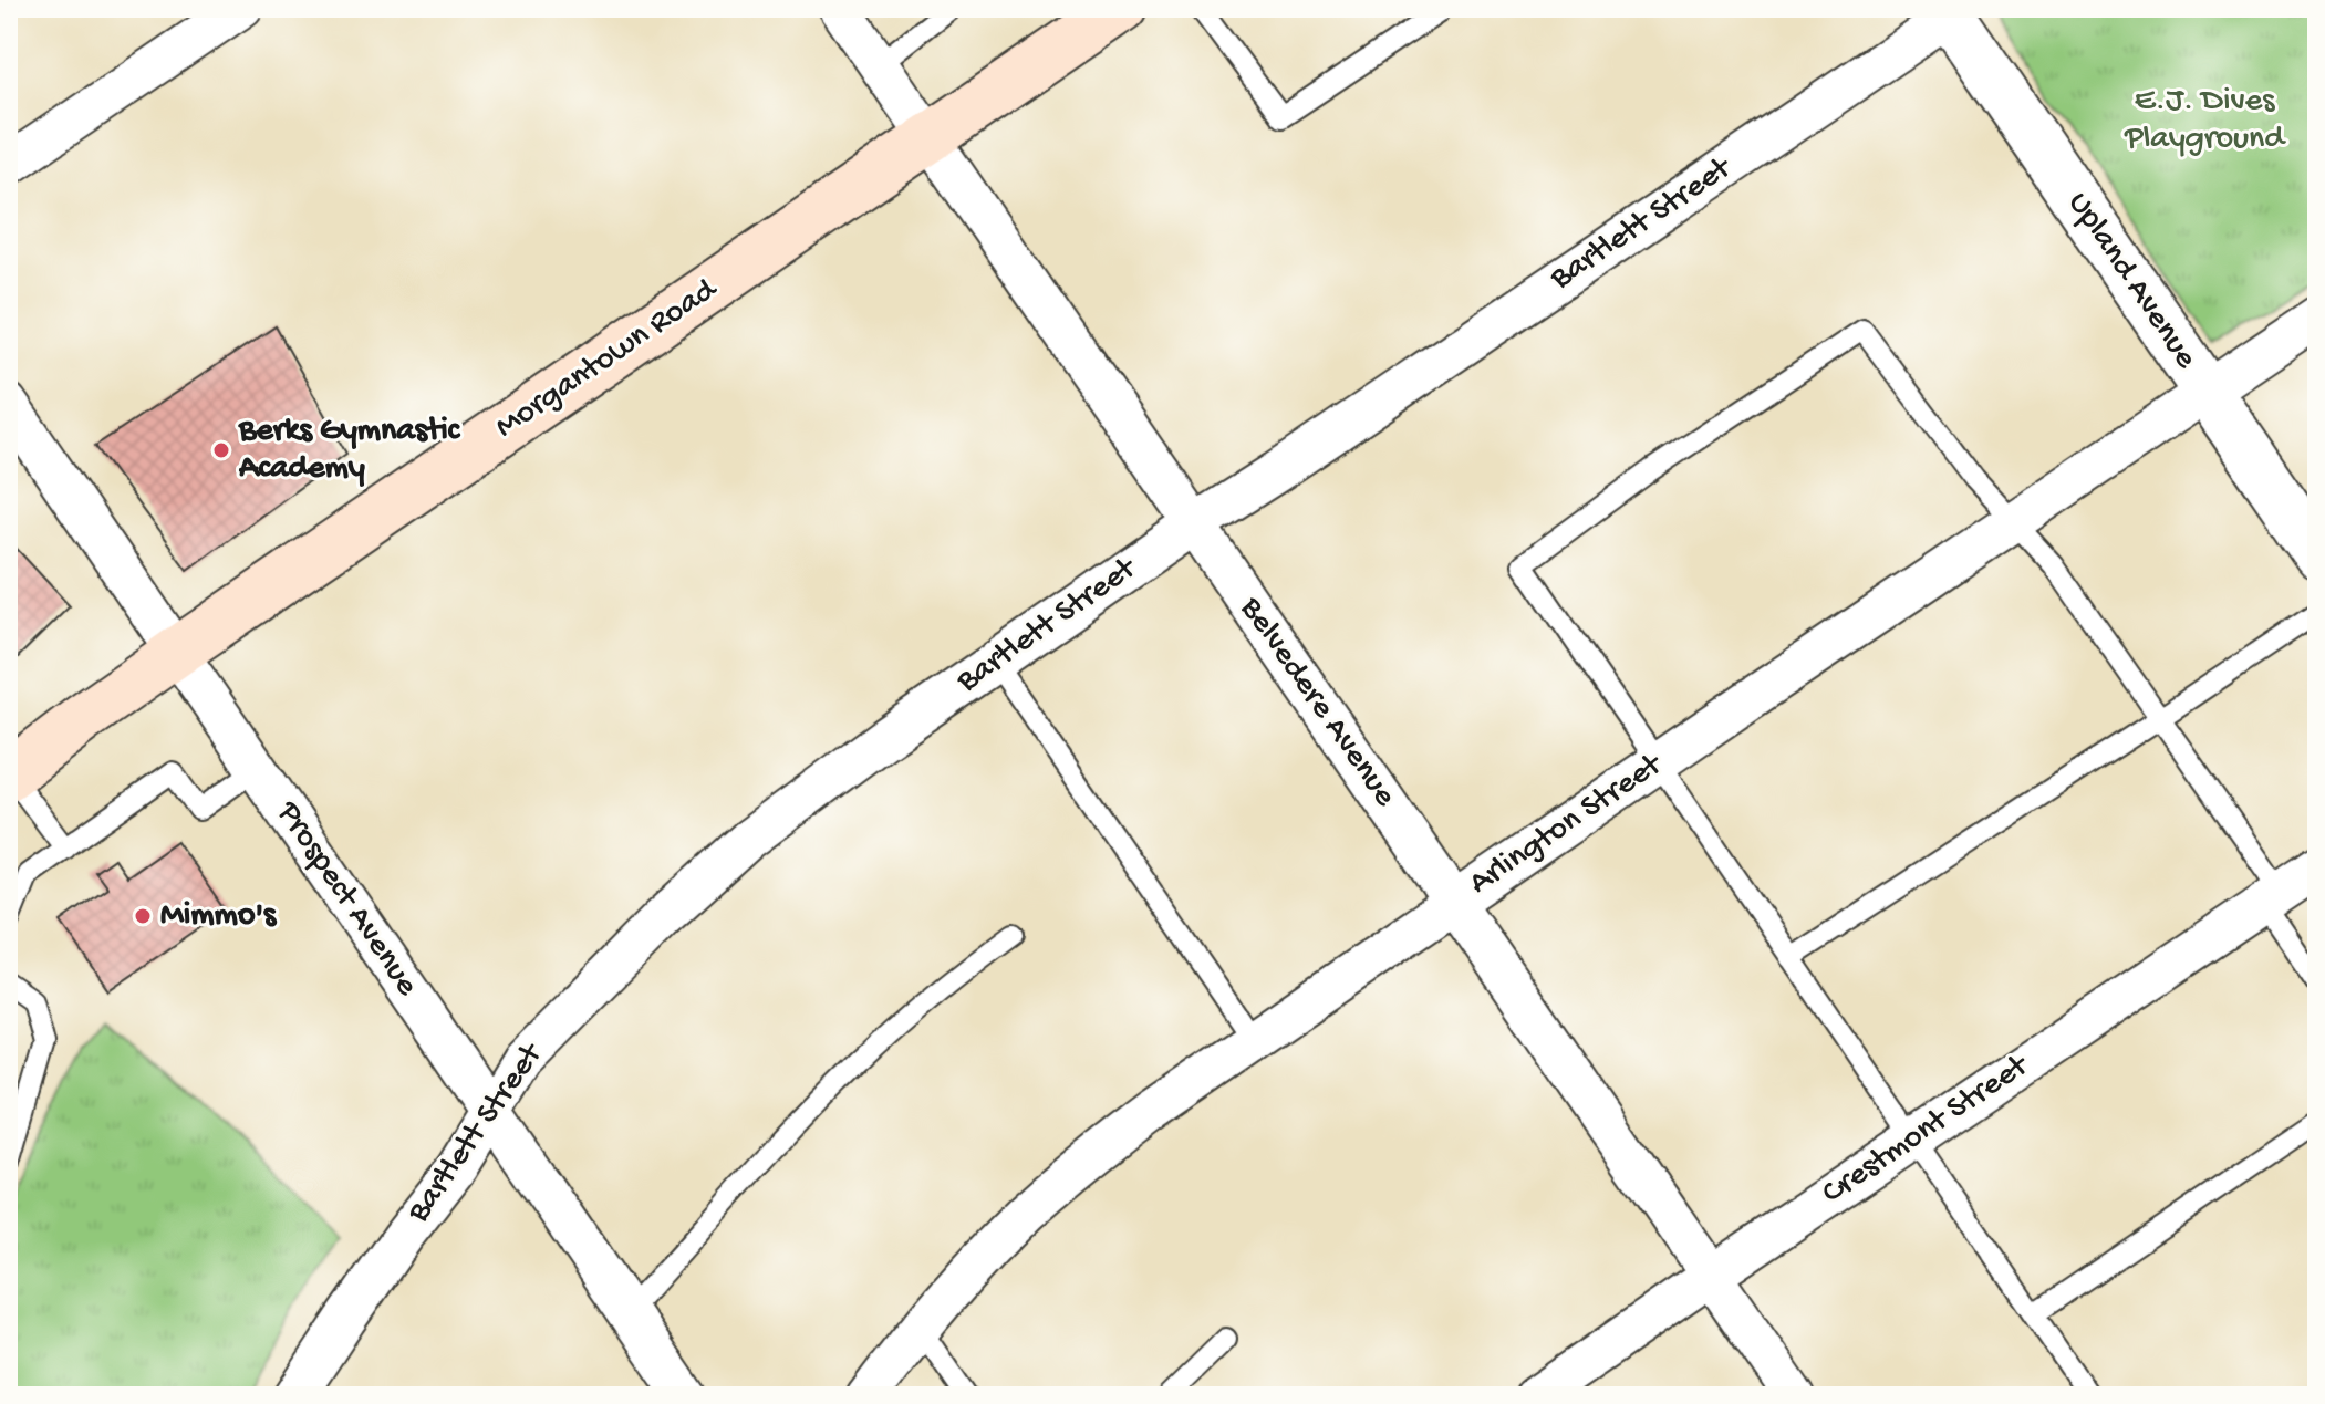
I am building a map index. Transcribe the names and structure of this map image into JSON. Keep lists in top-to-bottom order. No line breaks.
{"streets":{"main road":["Morgantown Road"],"street":["Bartlett Street","Upland Avenue","Belvedere Avenue","Arlington Street","Prospect Avenue","Crestmont Street"]},"crossings":[["Bartlett Street","Upland Avenue"],["Bartlett Street","Belvedere Avenue"],["Bartlett Street","Prospect Avenue"],["Upland Avenue","Arlington Street"],["Morgantown Road","Belvedere Avenue"],["Morgantown Road","Prospect Avenue"],["Belvedere Avenue","Arlington Street"],["Belvedere Avenue","Crestmont Street"]],"parks":["E.J. Dives Playground"],"places":["Berks Gymnastic Academy","Mimmo's"]}
